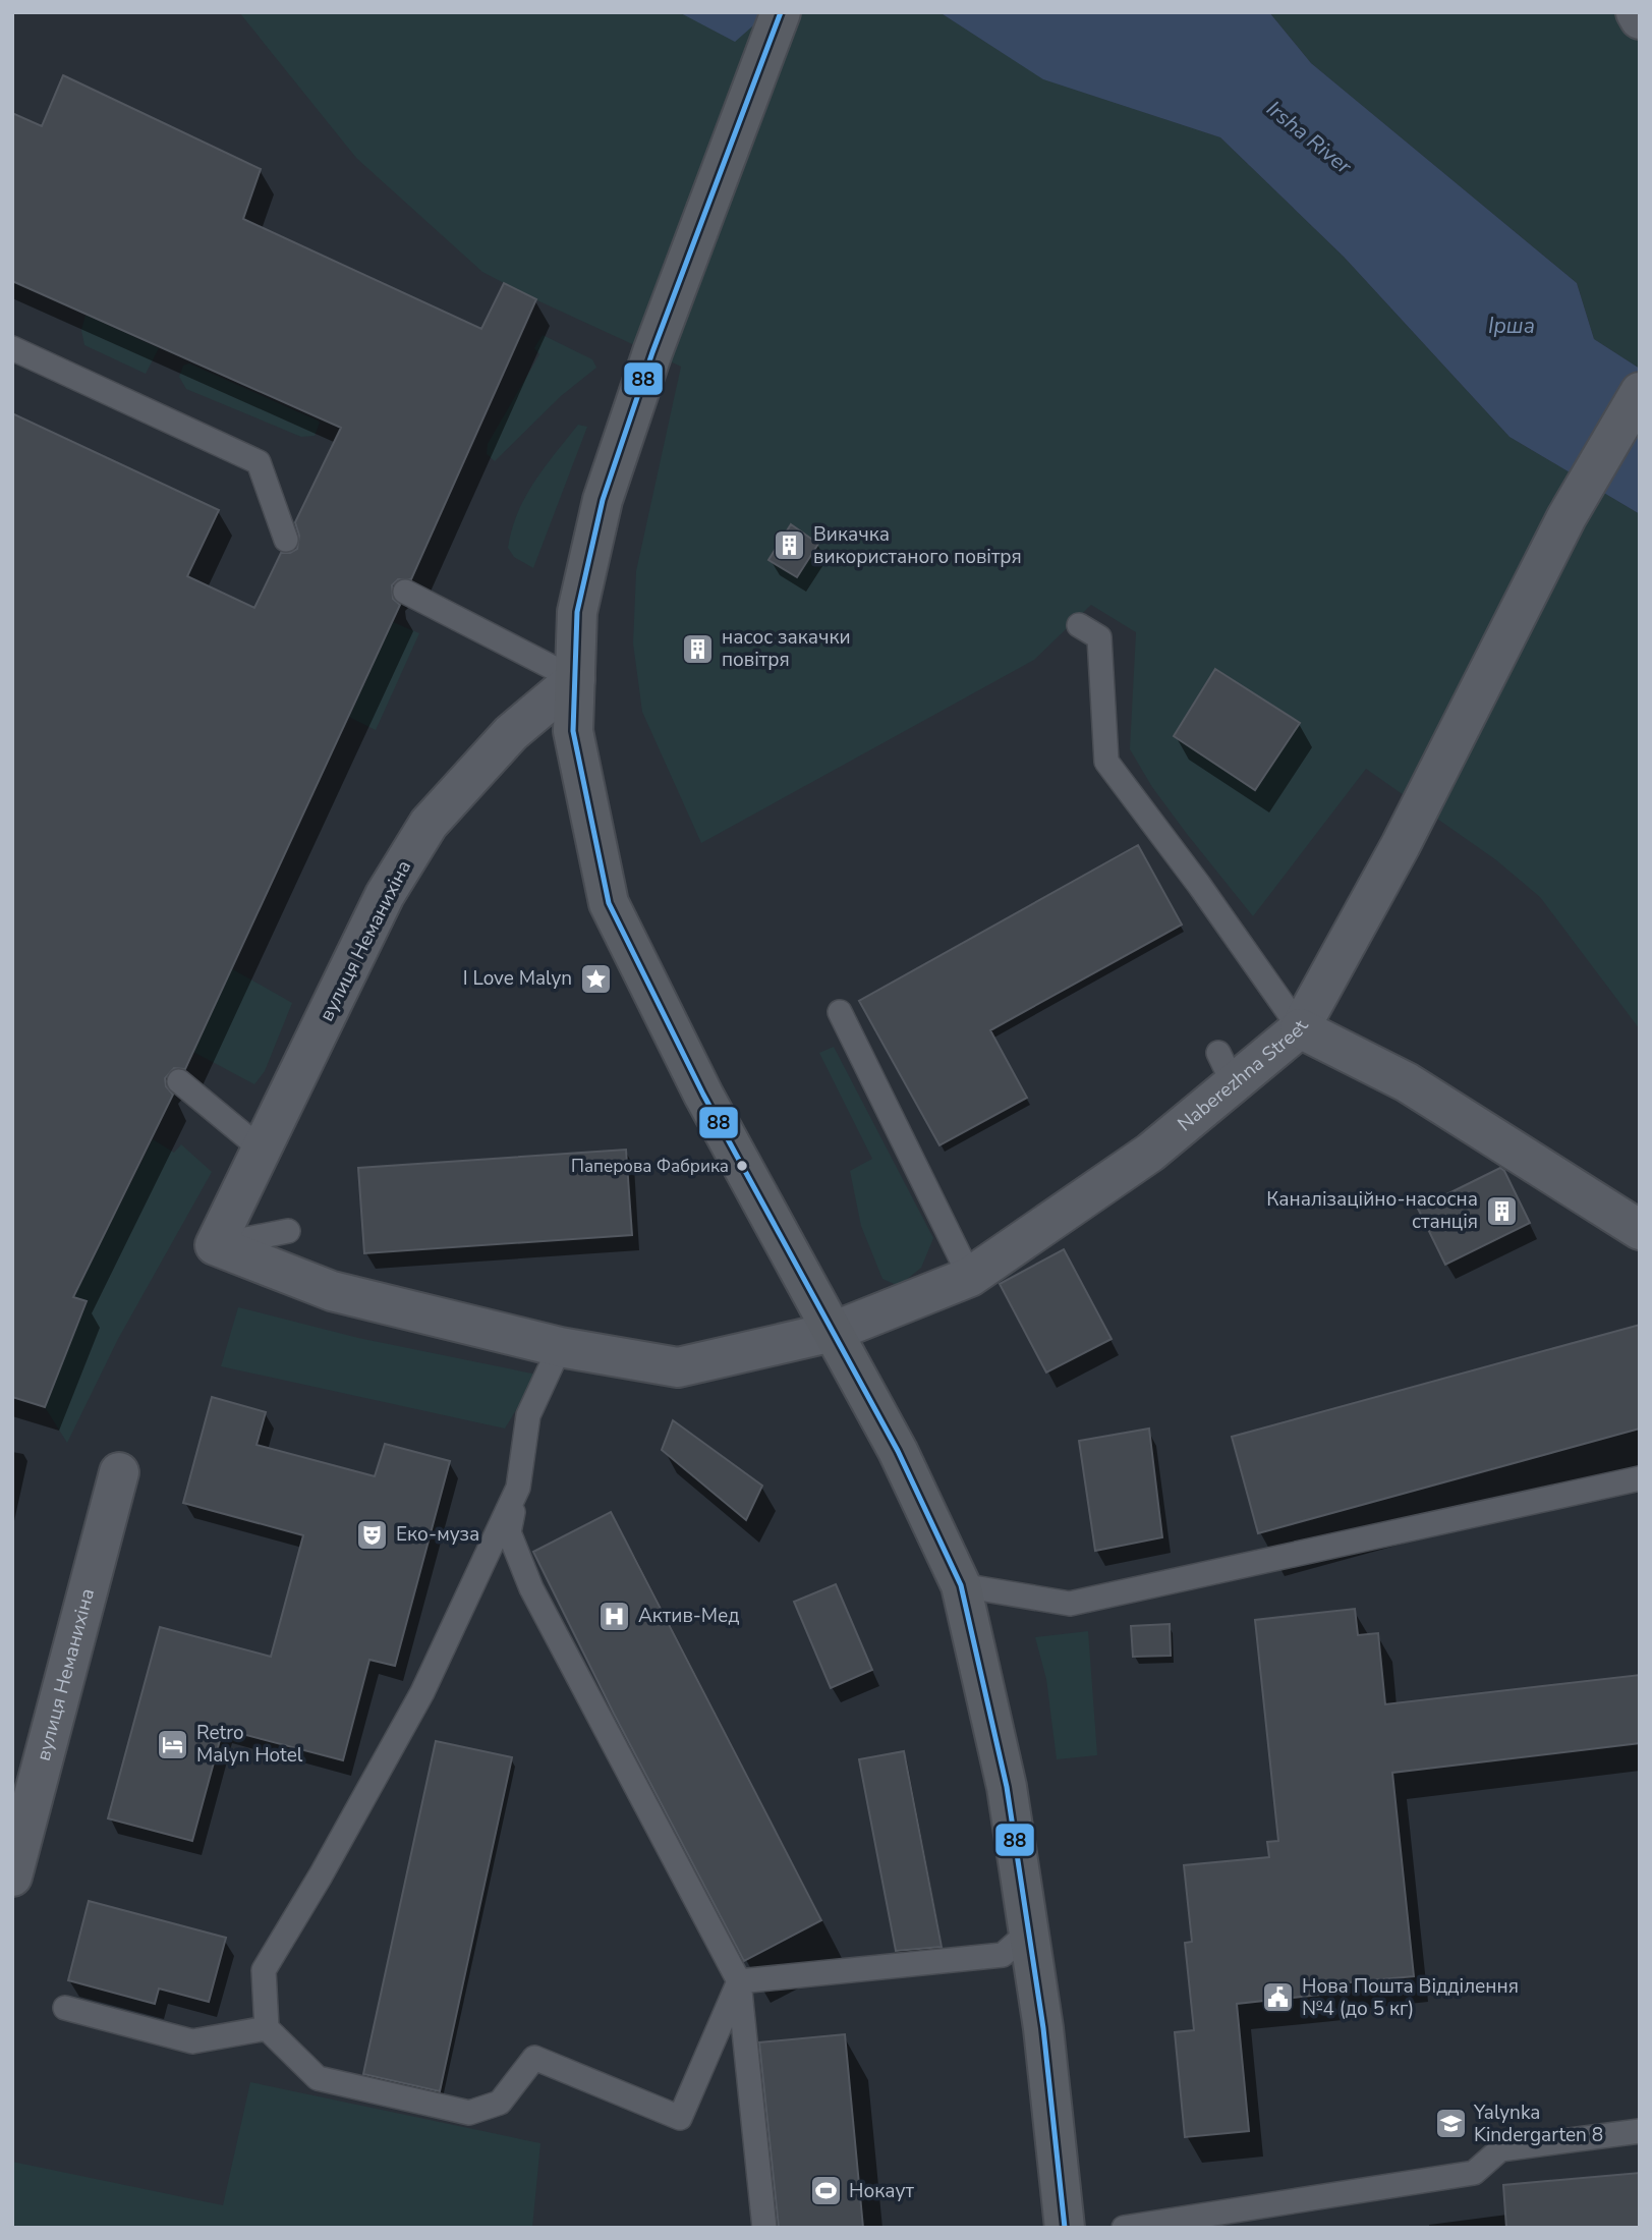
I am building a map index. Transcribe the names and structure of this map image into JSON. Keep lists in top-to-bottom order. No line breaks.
{"streets":{"street":["вулиця Неманихіна","Naberezhna Street"]},"crossings":[["вулиця Неманихіна","Naberezhna Street"]],"water":["Irsha River","Ірша"],"places":{"building":["Викачка використаного повітря","насос закачки повітря","Каналізаційно-насосна станція"],"place":["I Love Malyn"],"other":["Паперова Фабрика"],"theatre":["Еко-муза"],"hospital":["Актив-Мед"],"hotel":["Retro Malyn Hotel"],"public building":["Нова Пошта Відділення №4 (до 5 кг)"],"school or university":["Yalynka Kindergarten 8"],"sports":["Нокаут"]},"lines":["transit line 88"]}
